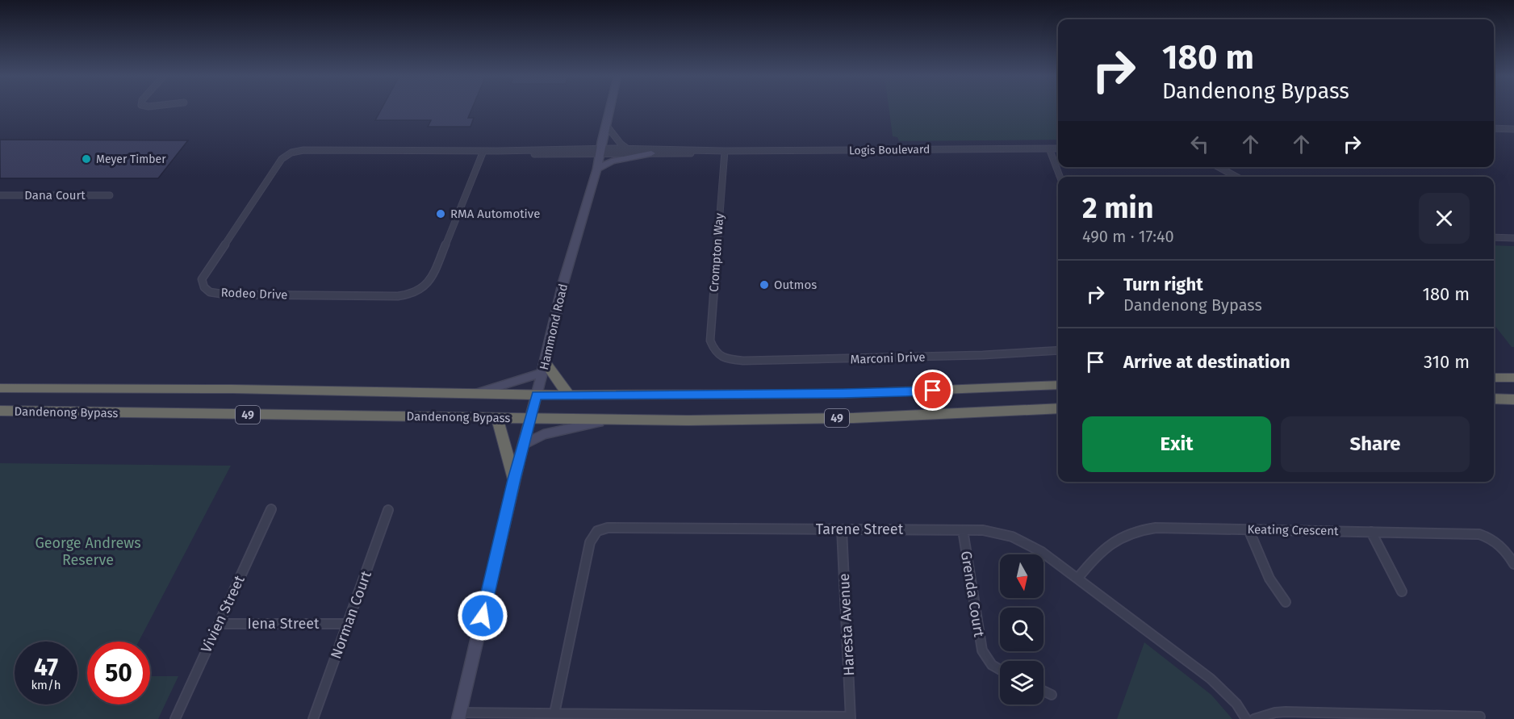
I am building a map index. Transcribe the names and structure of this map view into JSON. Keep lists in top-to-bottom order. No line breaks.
{"streets":{"highway":["Dandenong Bypass","49"],"main road":["Hammond Road"],"street":["Logis Boulevard","Dana Court","Crompton Way","Rodeo Drive","Marconi Drive","Tarene Street","Keating Crescent","Grenda Court","Vivien Street","Norman Court","Iena Street","Haresta Avenue"]},"crossings":[["Logis Boulevard","Crompton Way"],["Logis Boulevard","Rodeo Drive"],["Logis Boulevard","Hammond Road"],["Crompton Way","Marconi Drive"],["Rodeo Drive","Hammond Road"],["Hammond Road","Dandenong Bypass"],["Tarene Street","Keating Crescent"],["Tarene Street","Grenda Court"],["Tarene Street","Haresta Avenue"],["Vivien Street","Iena Street"],["Norman Court","Iena Street"]],"parks":["George Andrews Reserve"],"places":["Meyer Timber","RMA Automotive","Outmos"],"north":"bottom","page":{"turn":["180 m","Dandenong Bypass"],"heading":["2 min","490 m · 17:40"],"list":[{"name":"Turn right","note":"Dandenong Bypass","value":"180 m"},{"name":"Arrive at destination","value":"310 m"}],"buttons":["Exit","Share"],"speed":"47 km/h","limit":"50"}}
